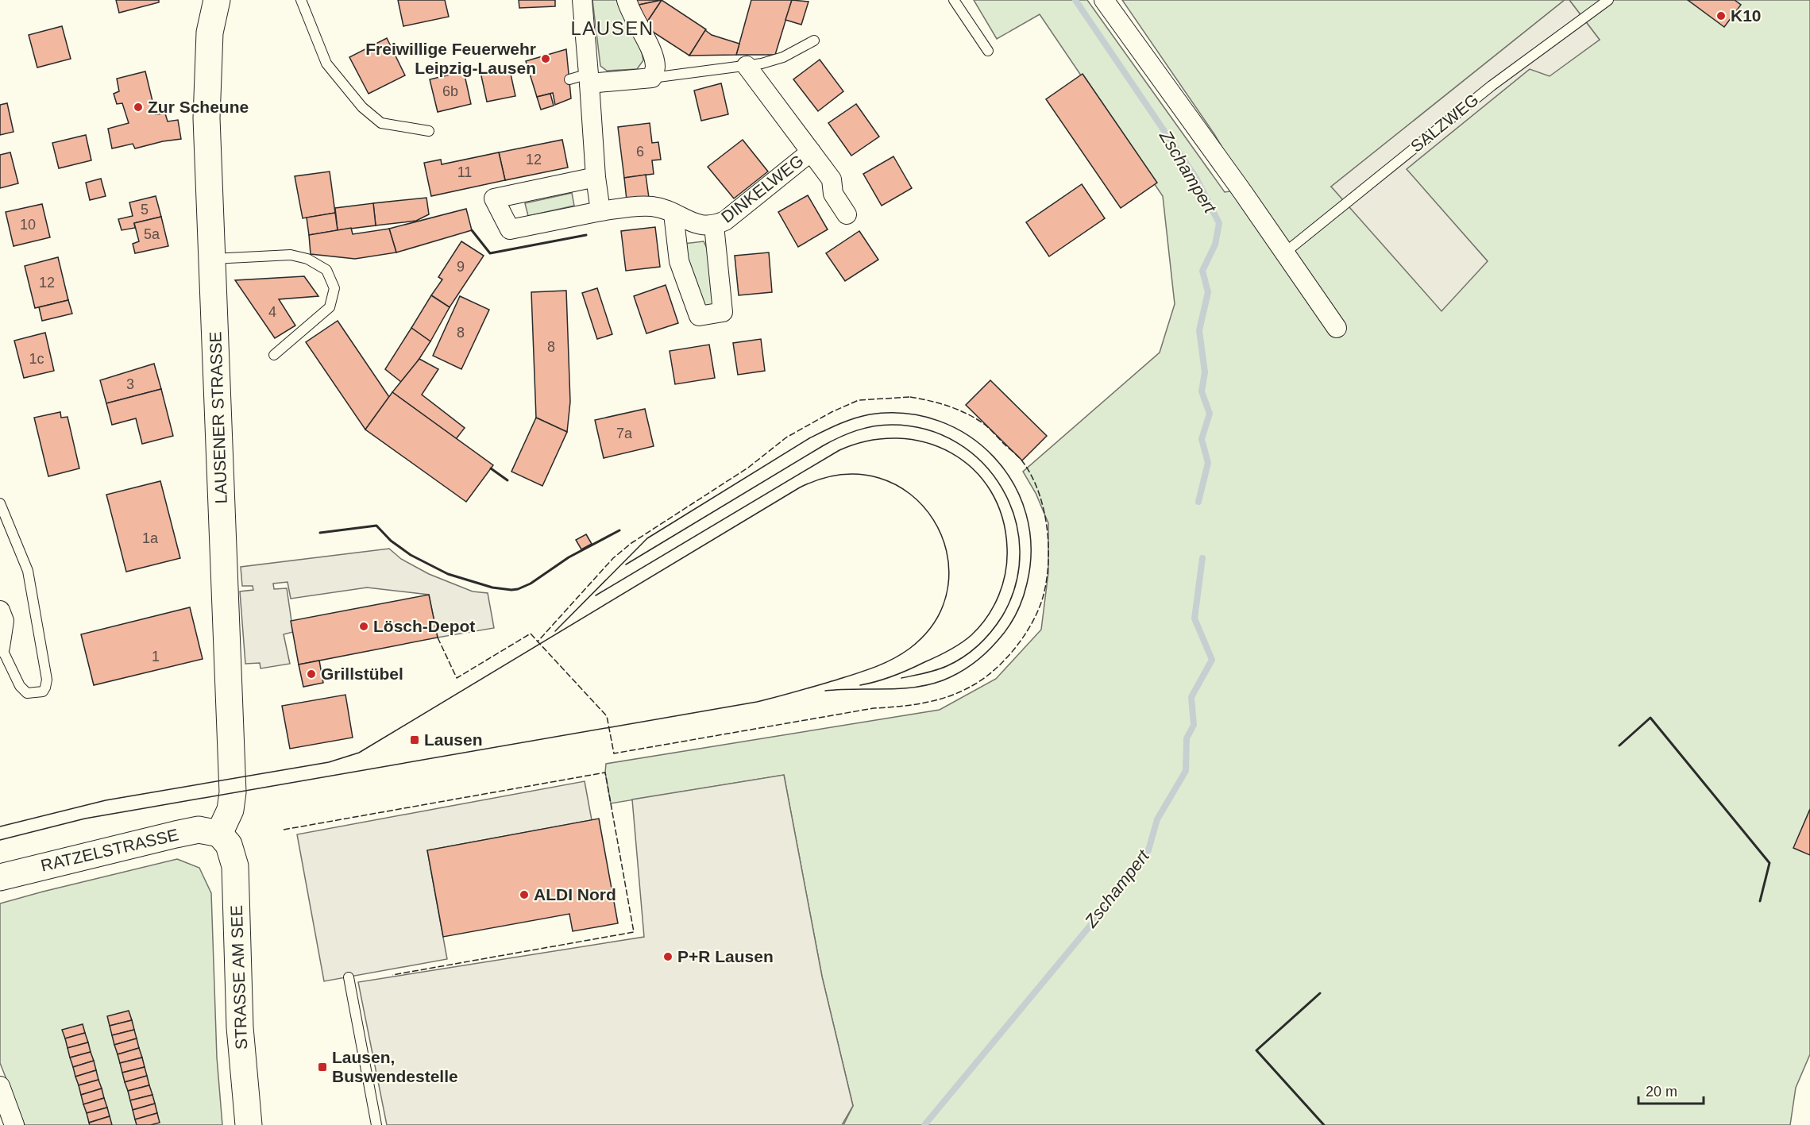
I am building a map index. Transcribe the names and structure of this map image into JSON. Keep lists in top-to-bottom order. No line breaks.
{"streets":{"main road":["LAUSENER STRASSE","RATZELSTRASSE","STRASSE AM SEE"],"street":["DINKELWEG"],"lane":["SALZWEG"]},"crossings":[["LAUSENER STRASSE","RATZELSTRASSE"],["LAUSENER STRASSE","STRASSE AM SEE"],["RATZELSTRASSE","STRASSE AM SEE"]],"districts":["LAUSEN"],"water":["Zschampert"],"places":{"other":["K10","Freiwillige Feuerwehr Leipzig-Lausen","Zur Scheune","Lösch-Depot","Grillstübel","ALDI Nord","P+R Lausen"],"transit":["Lausen","Lausen, Buswendestelle"]},"house_numbers":["6b","6","12","11","5","10","5a","9","12","4","8","8","1c","3","7a","1a","1"],"scale_bar":"20 m"}
